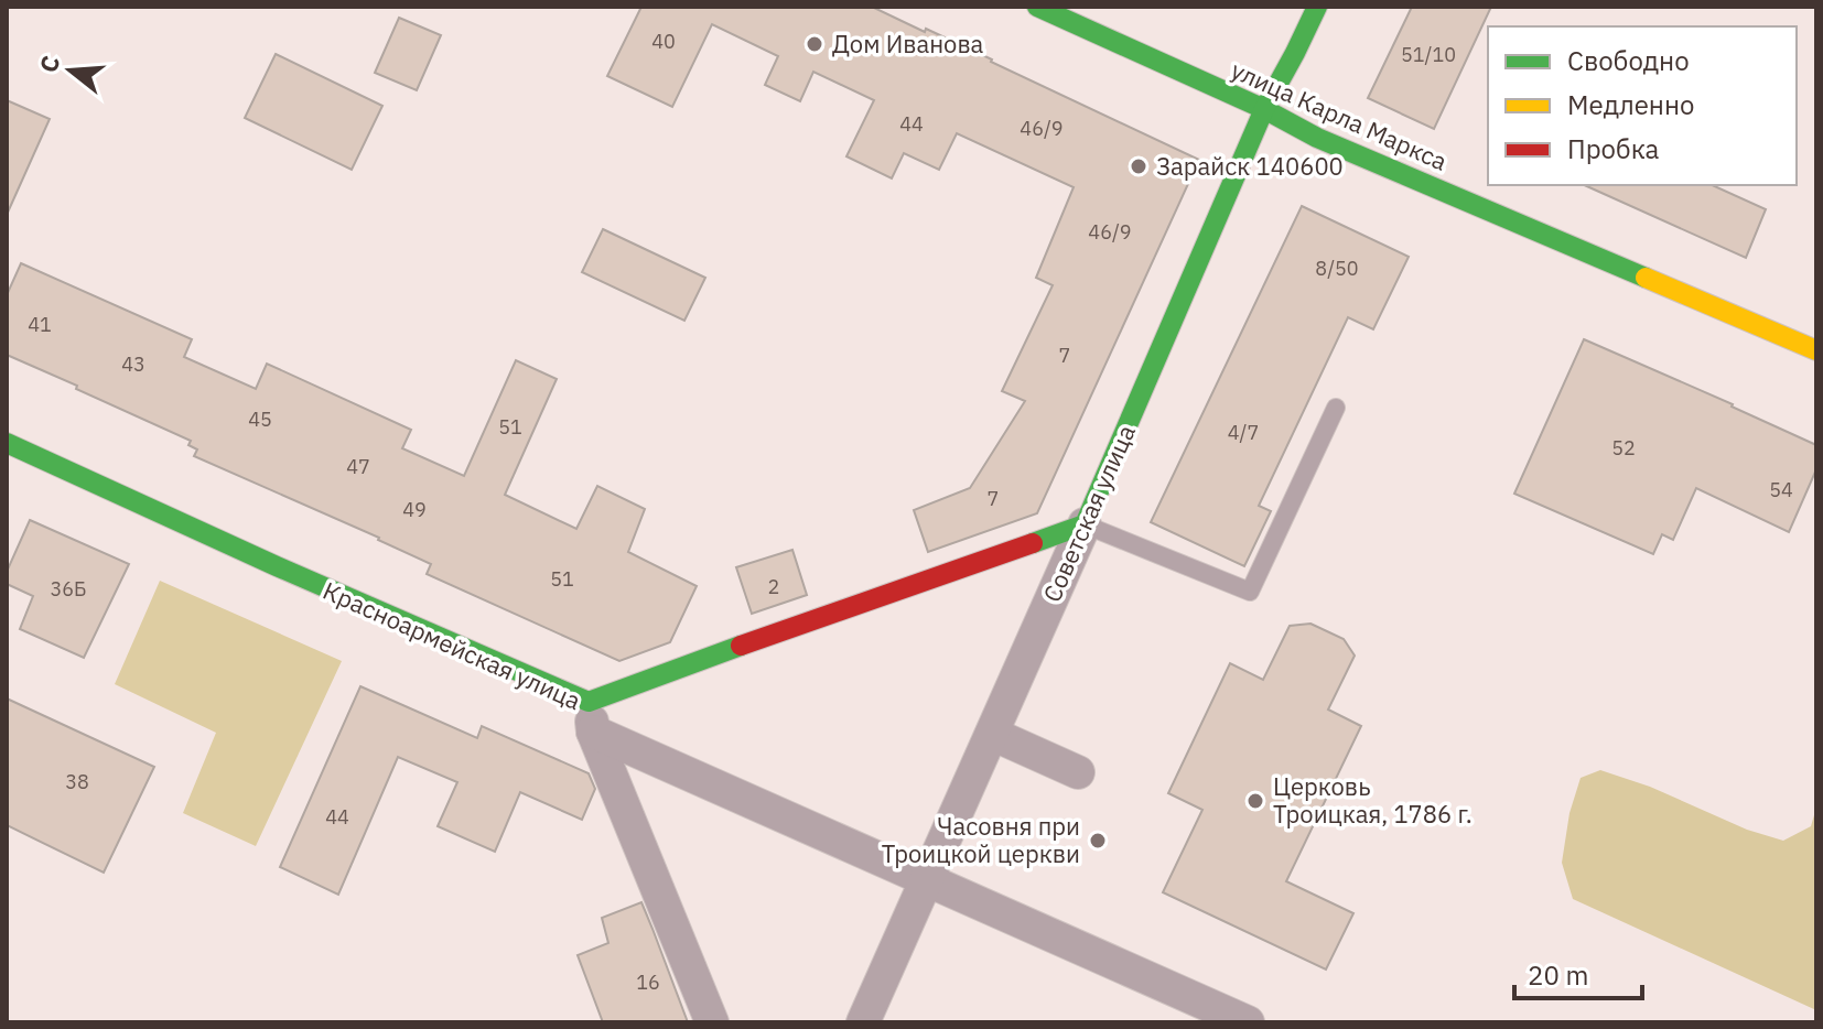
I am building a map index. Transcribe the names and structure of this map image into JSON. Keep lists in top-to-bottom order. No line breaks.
{"streets":{"street":["улица Карла Маркса","Советская улица","Красноармейская улица"]},"crossings":[["улица Карла Маркса","Советская улица"]],"places":["Дом Иванова","Зарайск 140600","Церковь Троицкая, 1786 г.","Часовня при Троицкой церкви"],"house_numbers":["40","51/10","44","46/9","46/9","8/50","41","7","43","45","51","4/7","52","47","54","7","49","51","2","36Б","38","44","16"],"legend":["Свободно","Медленно","Пробка"],"scale_bar":"20 m","north":"left"}
